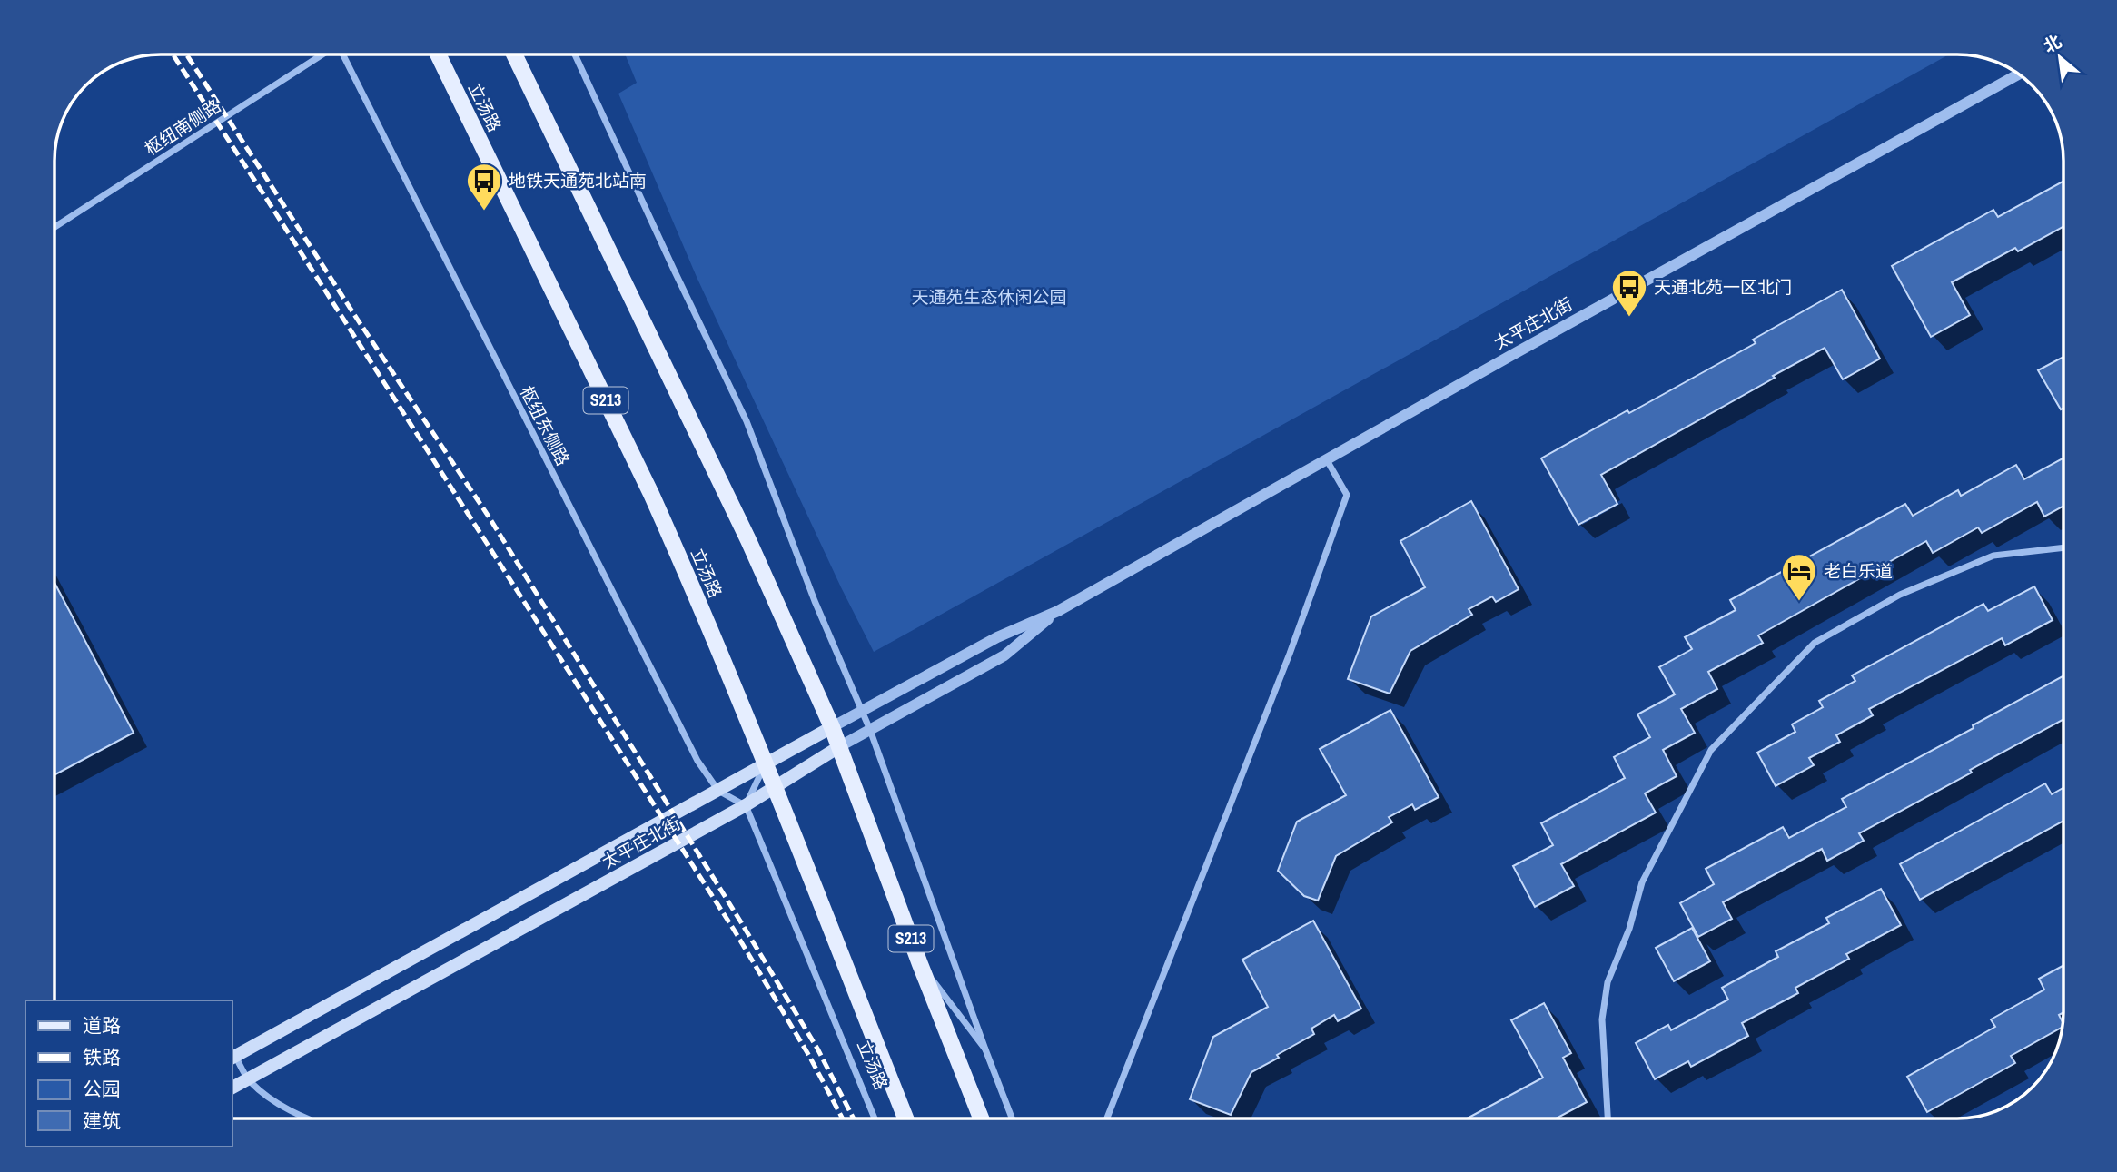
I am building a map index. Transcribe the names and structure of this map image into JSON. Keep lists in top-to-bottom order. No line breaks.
{"streets":{"main road":["立汤路","太平庄北街","S213"],"street":["枢纽南侧路","枢纽东侧路"]},"crossings":[["立汤路","太平庄北街"],["立汤路","枢纽东侧路"],["太平庄北街","S213"],["太平庄北街","枢纽东侧路"]],"parks":["天通苑生态休闲公园"],"places":{"bus stop":["地铁天通苑北站南","天通北苑一区北门"],"hotel":["老白乐道"]},"legend":["道路","铁路","公园","建筑"],"north":"top left"}
